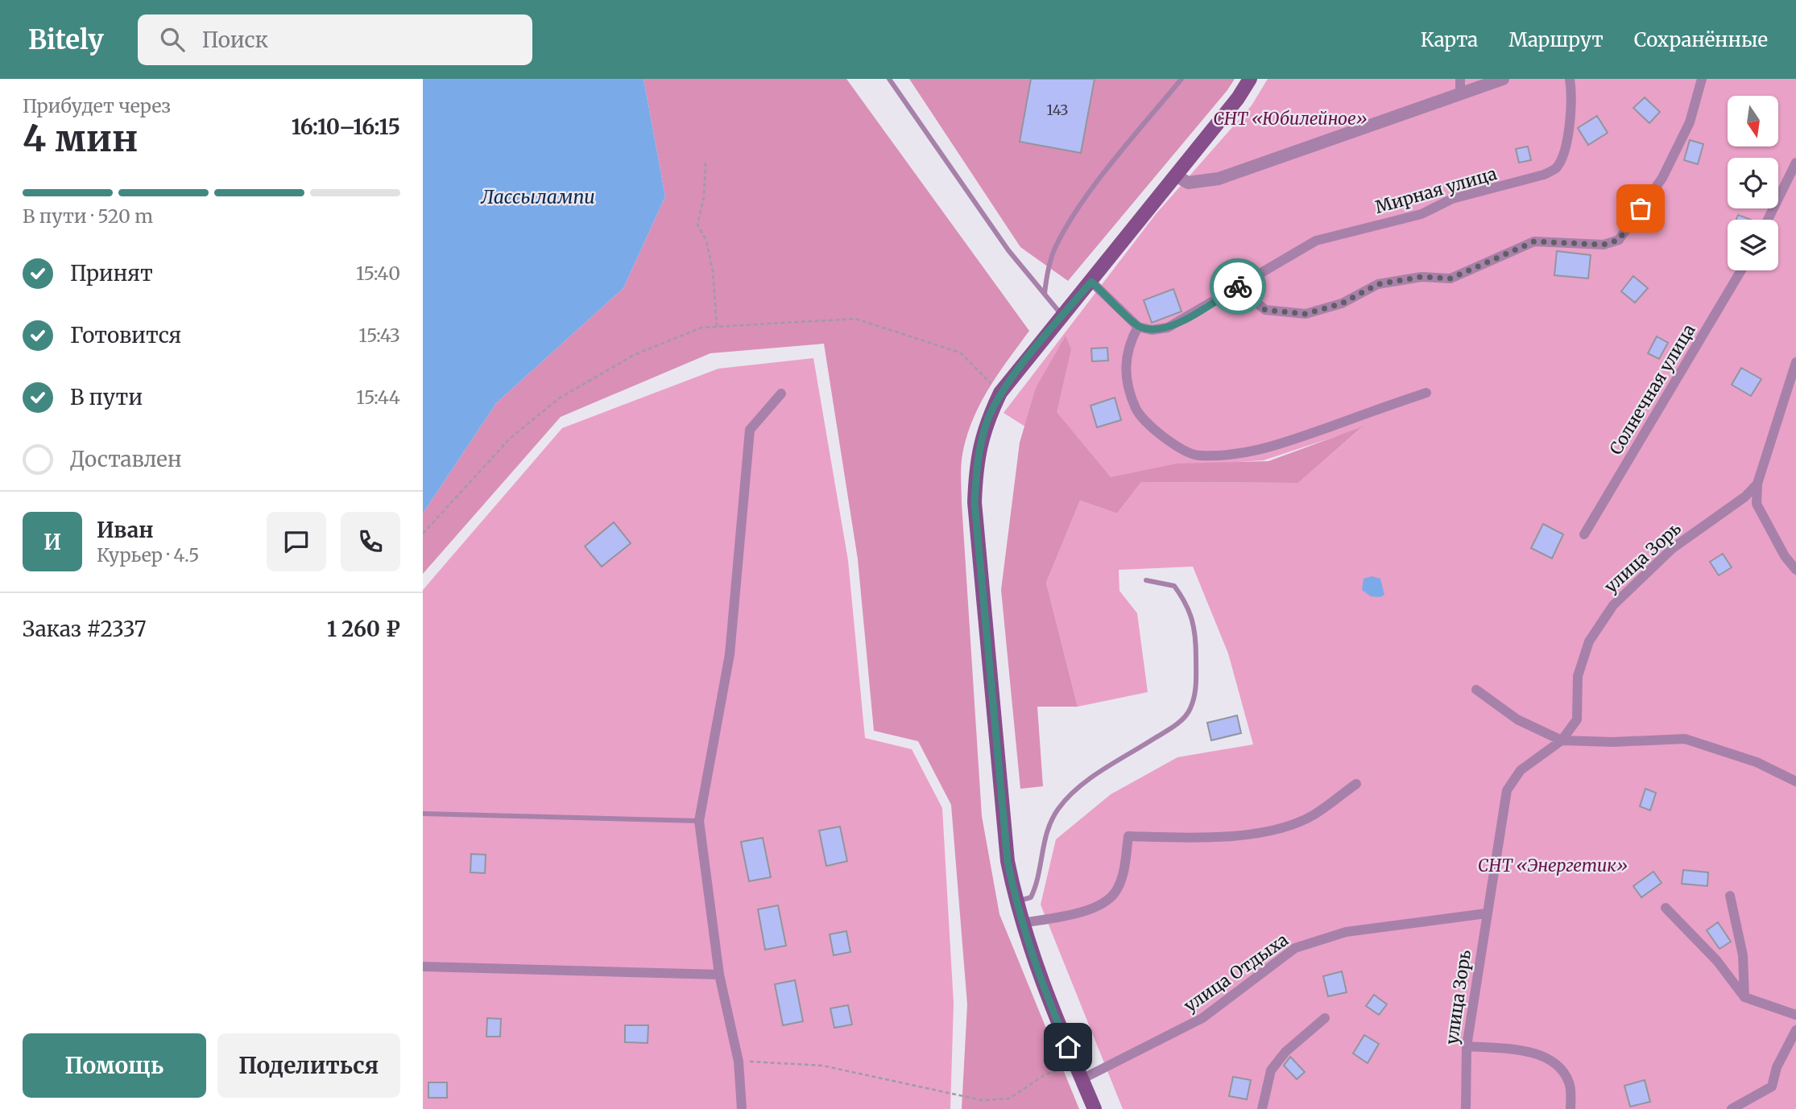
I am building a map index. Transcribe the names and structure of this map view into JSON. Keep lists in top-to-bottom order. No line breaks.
{"streets":{"street":["Мирная улица","Солнечная улица","улица Зорь","улица Отдыха"]},"crossings":[["улица Зорь","улица Отдыха"]],"water":["Лассылампи"],"parks":["СНТ «Юбилейное»","СНТ «Энергетик»"],"house_numbers":["143"],"north":"bottom","page":{"header":"Bitely","search":"Поиск","nav":["Карта","Маршрут","Сохранённые"],"heading":["4 мин","Прибудет через","16:10–16:15"],"panel":["Иван","Курьер · 4.5","Заказ #2337","1 260 ₽"],"bar":"В пути · 520 m","list":[["Принят","15:40"],["Готовится","15:43"],["В пути","15:44"],"Доставлен"],"round":"И","buttons":["Помощь","Поделиться"]}}
